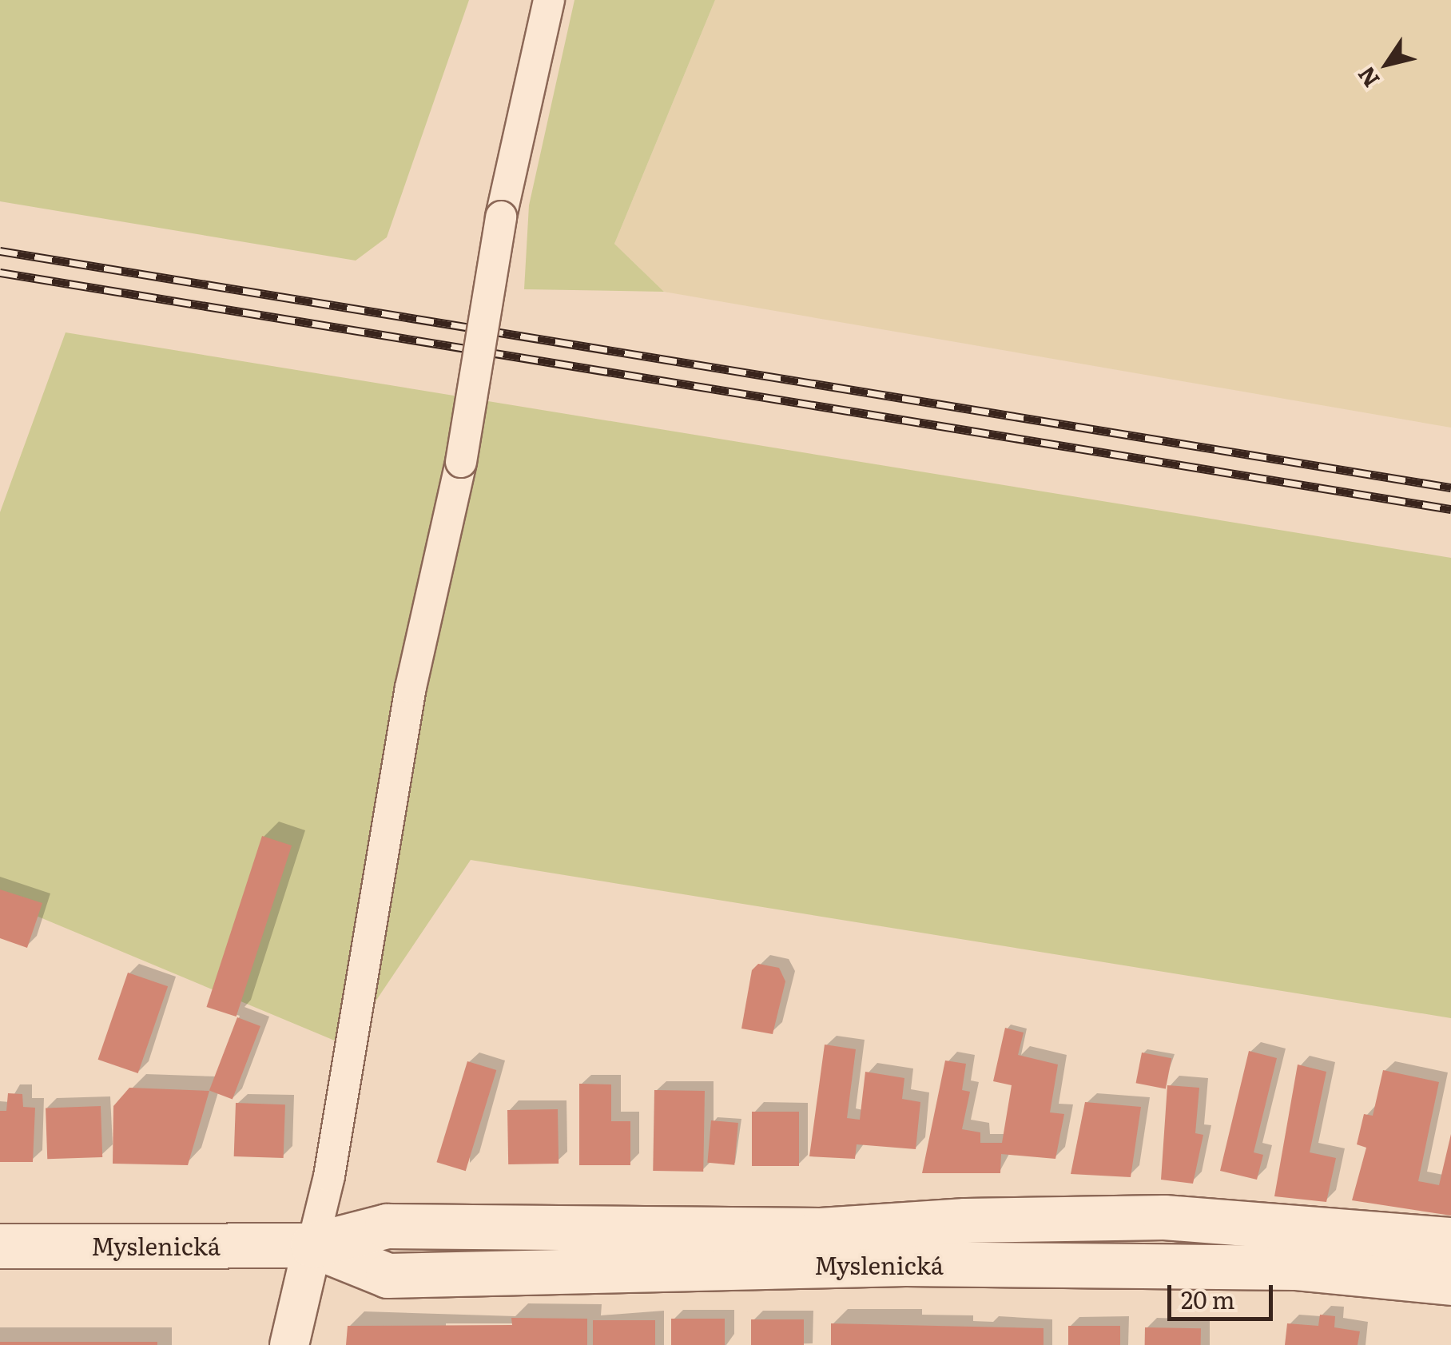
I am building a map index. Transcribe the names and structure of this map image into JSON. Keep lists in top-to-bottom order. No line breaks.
{"streets":{"main road":["Myslenická"]},"scale_bar":"20 m","north":"bottom left"}
